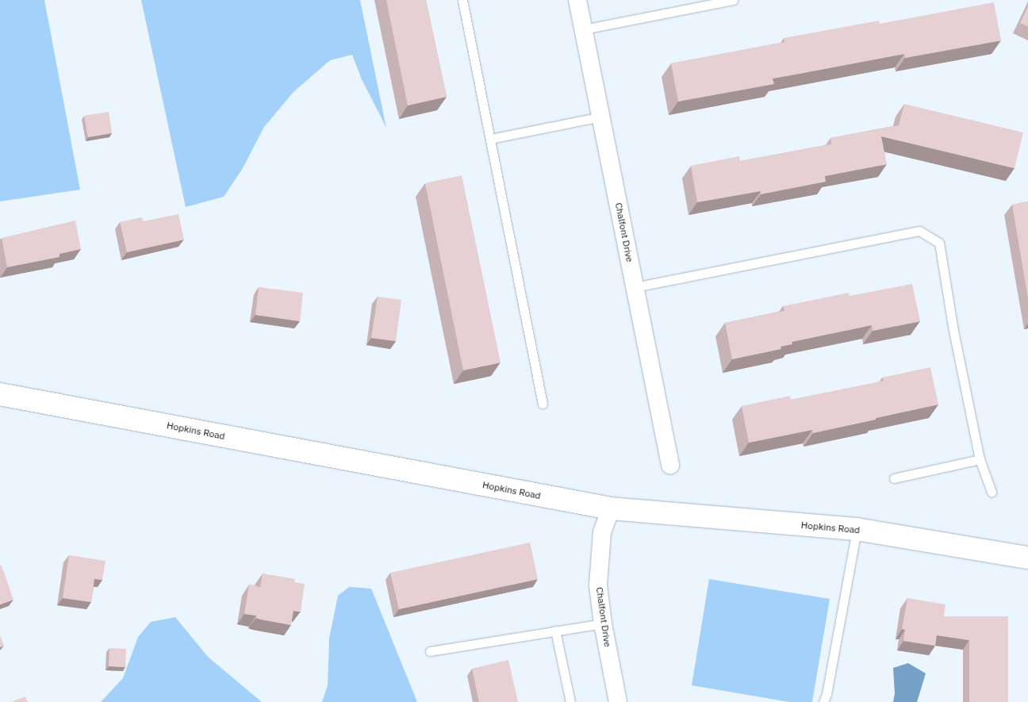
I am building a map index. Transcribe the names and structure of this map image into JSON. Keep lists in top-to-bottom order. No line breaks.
{"streets":{"main road":["Hopkins Road"],"street":["Chalfont Drive"]},"crossings":[["Chalfont Drive","Hopkins Road"]]}
